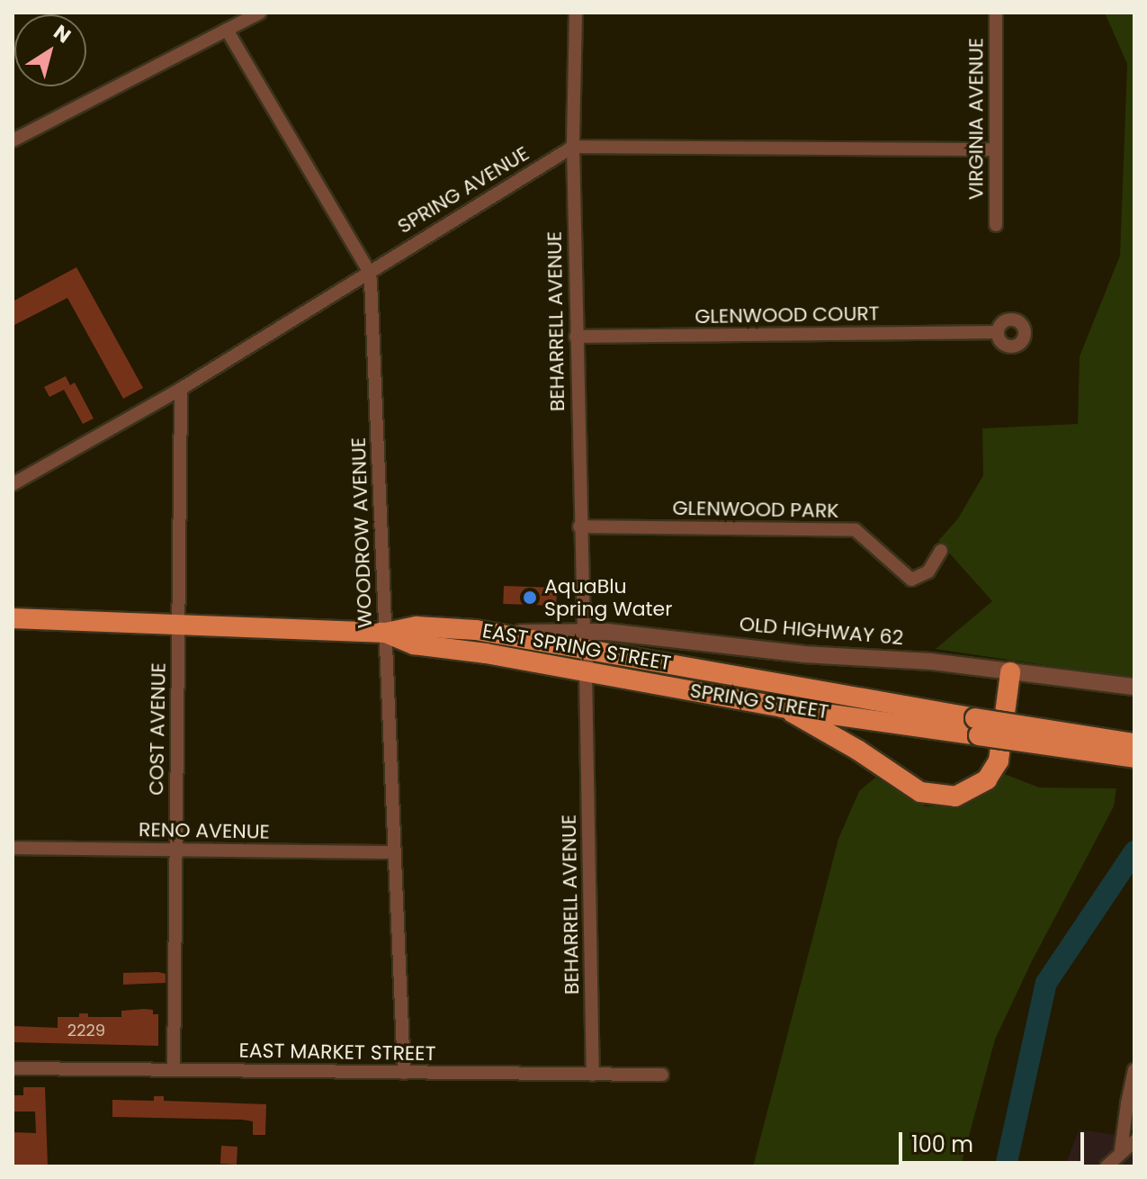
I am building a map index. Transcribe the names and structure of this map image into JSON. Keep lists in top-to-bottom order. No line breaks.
{"streets":{"main road":["EAST SPRING STREET","SPRING STREET"],"street":["VIRGINIA AVENUE","SPRING AVENUE","GLENWOOD COURT","BEHARRELL AVENUE","GLENWOOD PARK","WOODROW AVENUE","OLD HIGHWAY 62","COST AVENUE","RENO AVENUE","EAST MARKET STREET"]},"crossings":[["SPRING AVENUE","BEHARRELL AVENUE"],["SPRING AVENUE","WOODROW AVENUE"],["SPRING AVENUE","COST AVENUE"],["GLENWOOD COURT","BEHARRELL AVENUE"],["BEHARRELL AVENUE","GLENWOOD PARK"],["BEHARRELL AVENUE","OLD HIGHWAY 62"],["BEHARRELL AVENUE","EAST SPRING STREET"],["BEHARRELL AVENUE","SPRING STREET"],["BEHARRELL AVENUE","EAST MARKET STREET"],["WOODROW AVENUE","EAST SPRING STREET"],["WOODROW AVENUE","SPRING STREET"],["WOODROW AVENUE","RENO AVENUE"],["WOODROW AVENUE","EAST MARKET STREET"],["OLD HIGHWAY 62","EAST SPRING STREET"],["EAST SPRING STREET","SPRING STREET"],["EAST SPRING STREET","COST AVENUE"],["COST AVENUE","RENO AVENUE"],["COST AVENUE","EAST MARKET STREET"]],"places":["AquaBlu Spring Water"],"house_numbers":["2229"],"scale_bar":"100 m","north":"top right"}
